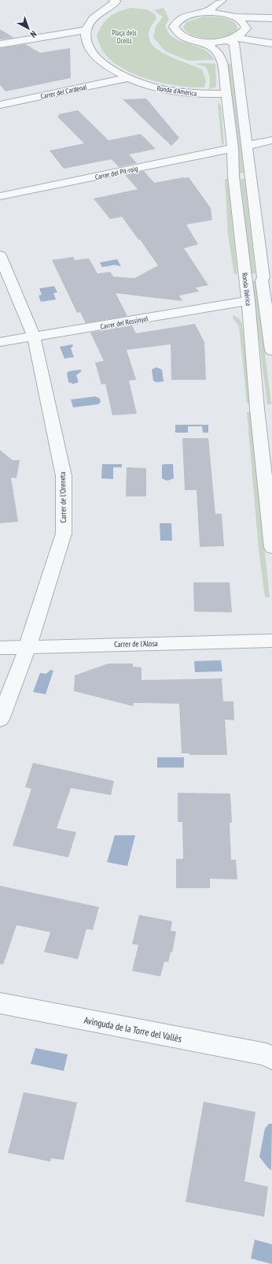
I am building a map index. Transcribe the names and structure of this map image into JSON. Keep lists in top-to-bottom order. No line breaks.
{"streets":{"street":["Ronda d'Amèrica","Carrer del Cardenal","Carrer del Pit-roig","Ronda Ibèrica","Carrer del Rossinyol","Carrer de l'Oreneta","Carrer de l'Alosa","Avinguda de la Torre del Vallès"]},"crossings":[["Ronda d'Amèrica","Carrer del Cardenal"],["Ronda d'Amèrica","Ronda Ibèrica"],["Carrer del Pit-roig","Ronda Ibèrica"],["Ronda Ibèrica","Carrer del Rossinyol"],["Carrer del Rossinyol","Carrer de l'Oreneta"],["Carrer de l'Oreneta","Carrer de l'Alosa"]],"parks":["Plaça dels Ocells"],"north":"bottom right"}
